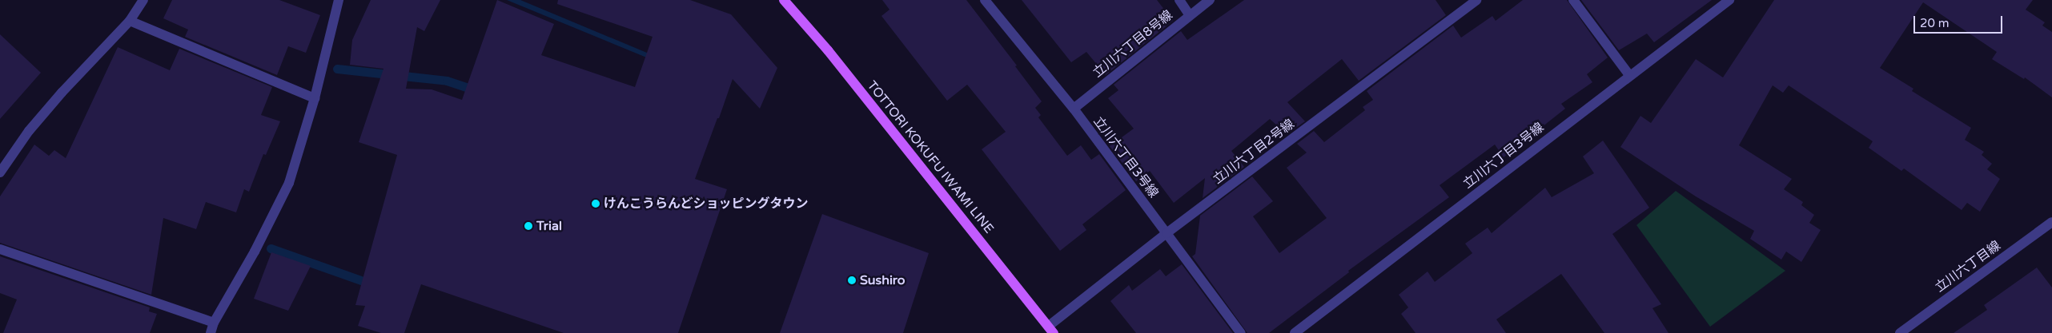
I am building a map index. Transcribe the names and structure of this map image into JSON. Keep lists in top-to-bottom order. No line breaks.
{"streets":{"main road":["TOTTORI KOKUFU IWAMI LINE"],"street":["立川六丁目8号線","立川六丁目2号線","立川六丁目3号線","立川六丁目線"]},"crossings":[["立川六丁目8号線","立川六丁目3号線"],["立川六丁目2号線","立川六丁目3号線"],["立川六丁目2号線","TOTTORI KOKUFU IWAMI LINE"]],"places":["けんこうらんどショッピングタウン","Trial","Sushiro"],"scale_bar":"20 m"}
